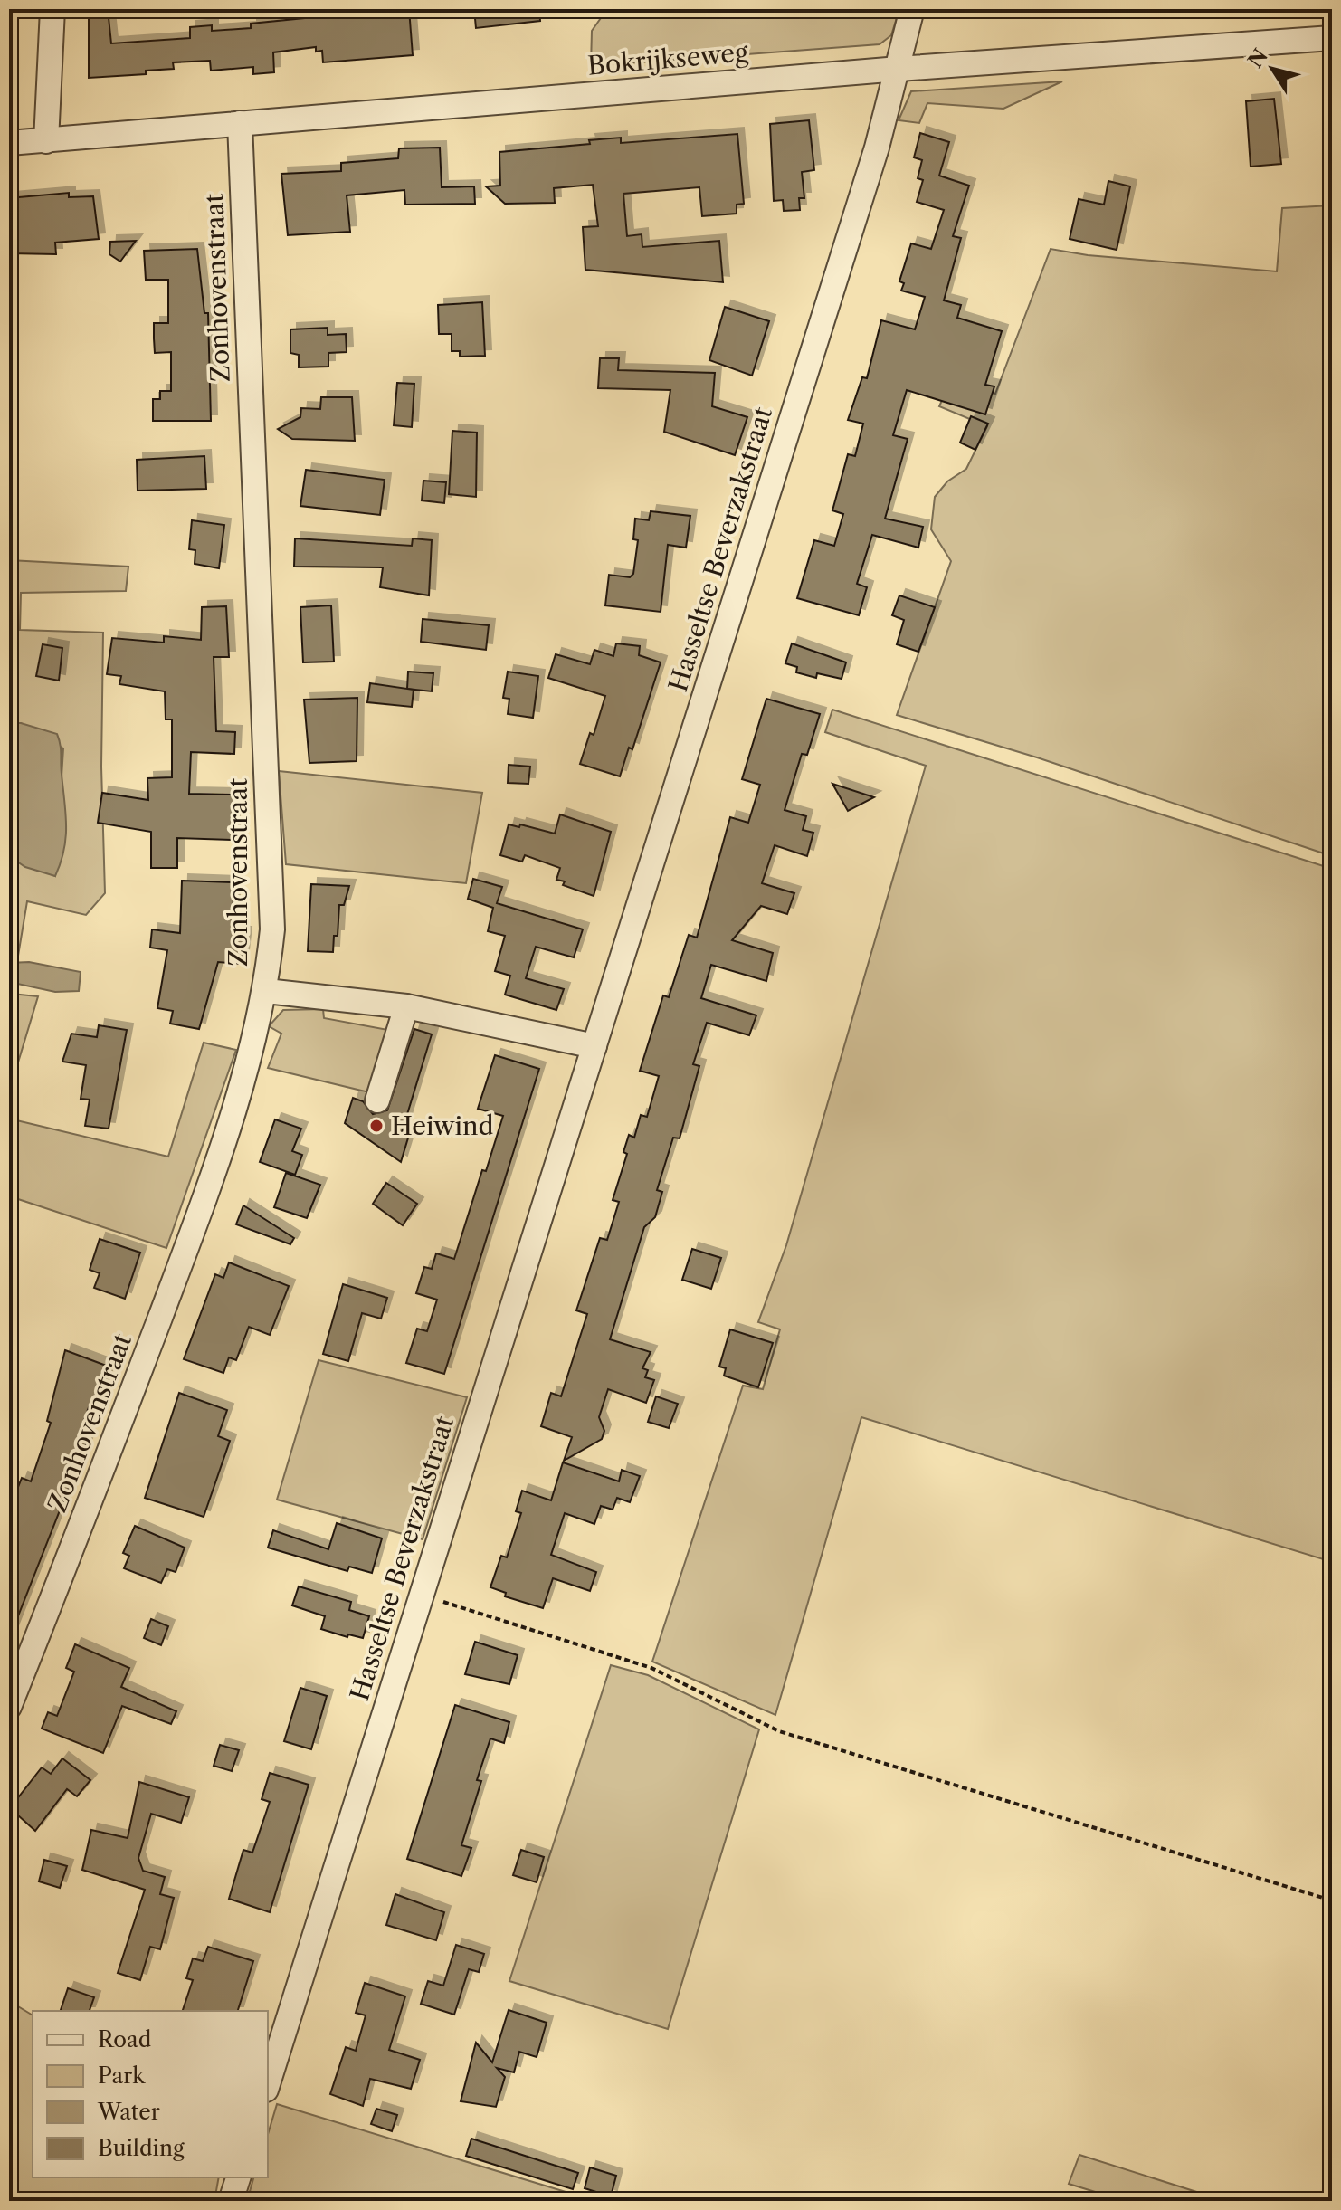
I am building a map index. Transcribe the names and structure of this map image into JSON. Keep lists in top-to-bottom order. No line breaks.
{"streets":{"street":["Bokrijkseweg","Zonhovenstraat","Hasseltse Beverzakstraat"]},"crossings":[["Bokrijkseweg","Zonhovenstraat"],["Bokrijkseweg","Hasseltse Beverzakstraat"]],"places":["Heiwind"],"legend":["Road","Park","Water","Building"],"north":"top left"}
